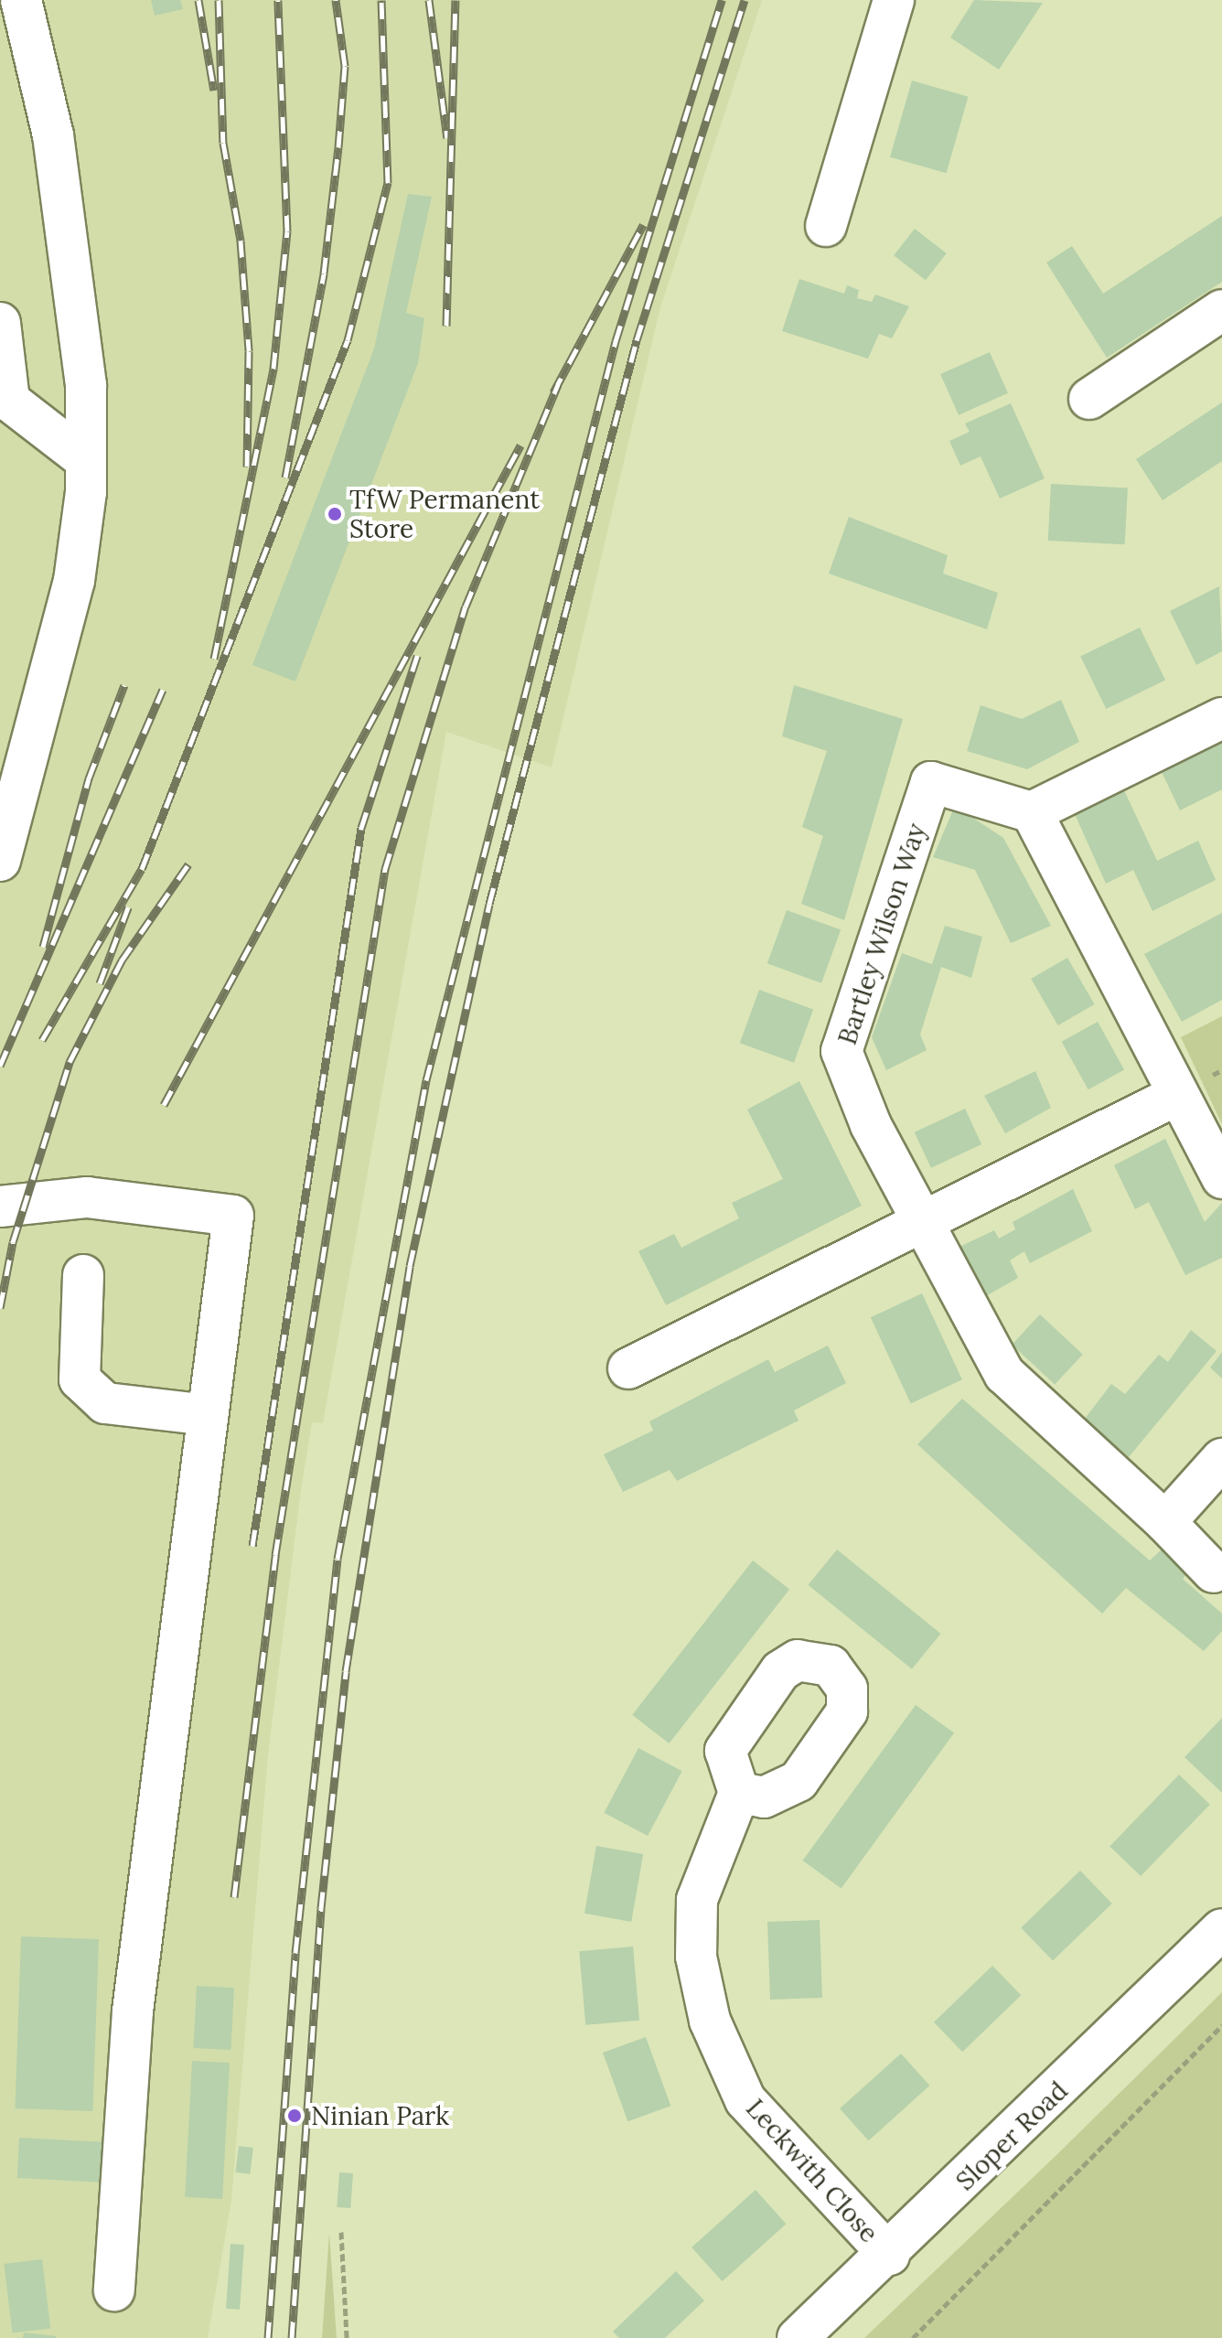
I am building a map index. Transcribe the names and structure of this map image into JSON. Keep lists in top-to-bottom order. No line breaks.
{"streets":{"street":["Bartley Wilson Way","Sloper Road","Leckwith Close"]},"crossings":[["Sloper Road","Leckwith Close"]],"places":["TfW Permanent Store","Ninian Park"]}
